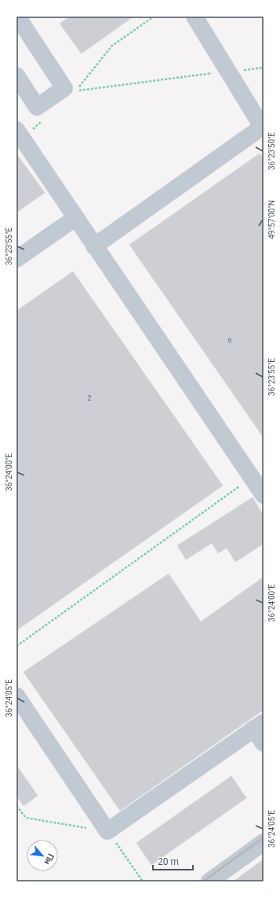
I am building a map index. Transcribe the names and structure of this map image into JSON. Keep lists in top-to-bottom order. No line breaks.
{"house_numbers":["6","2"],"scale_bar":"20 m","north":"bottom right","coordinates":["36°23'50\"E","49°57'00\"N","36°23'55\"E","36°24'00\"E","36°24'05\"E"]}
